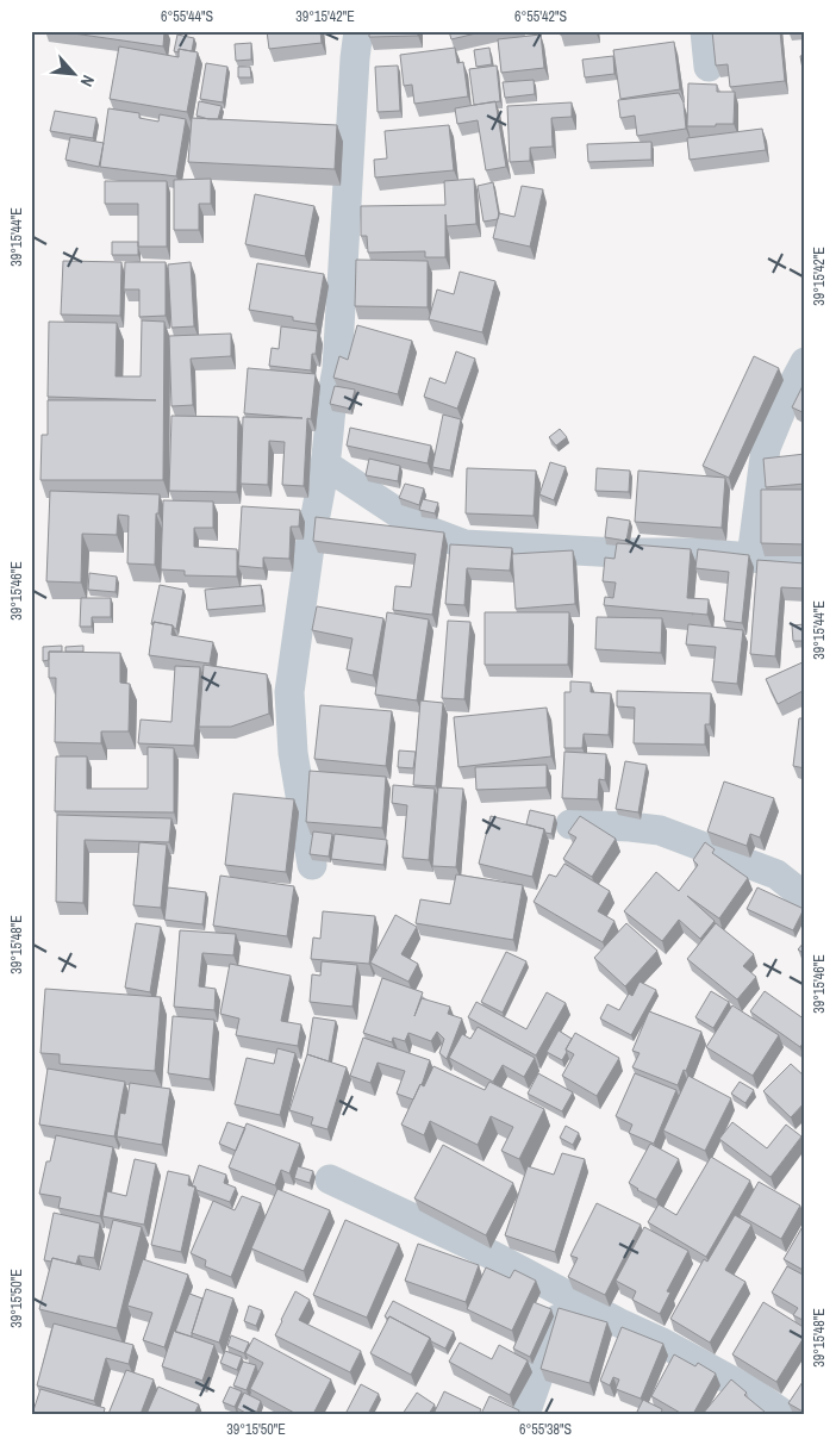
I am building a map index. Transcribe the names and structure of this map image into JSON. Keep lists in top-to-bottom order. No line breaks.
{"north":"bottom right","coordinates":["6°55'44\"S","39°15'42\"E","6°55'42\"S","39°15'44\"E","39°15'46\"E","39°15'48\"E","39°15'50\"E","6°55'38\"S"]}
